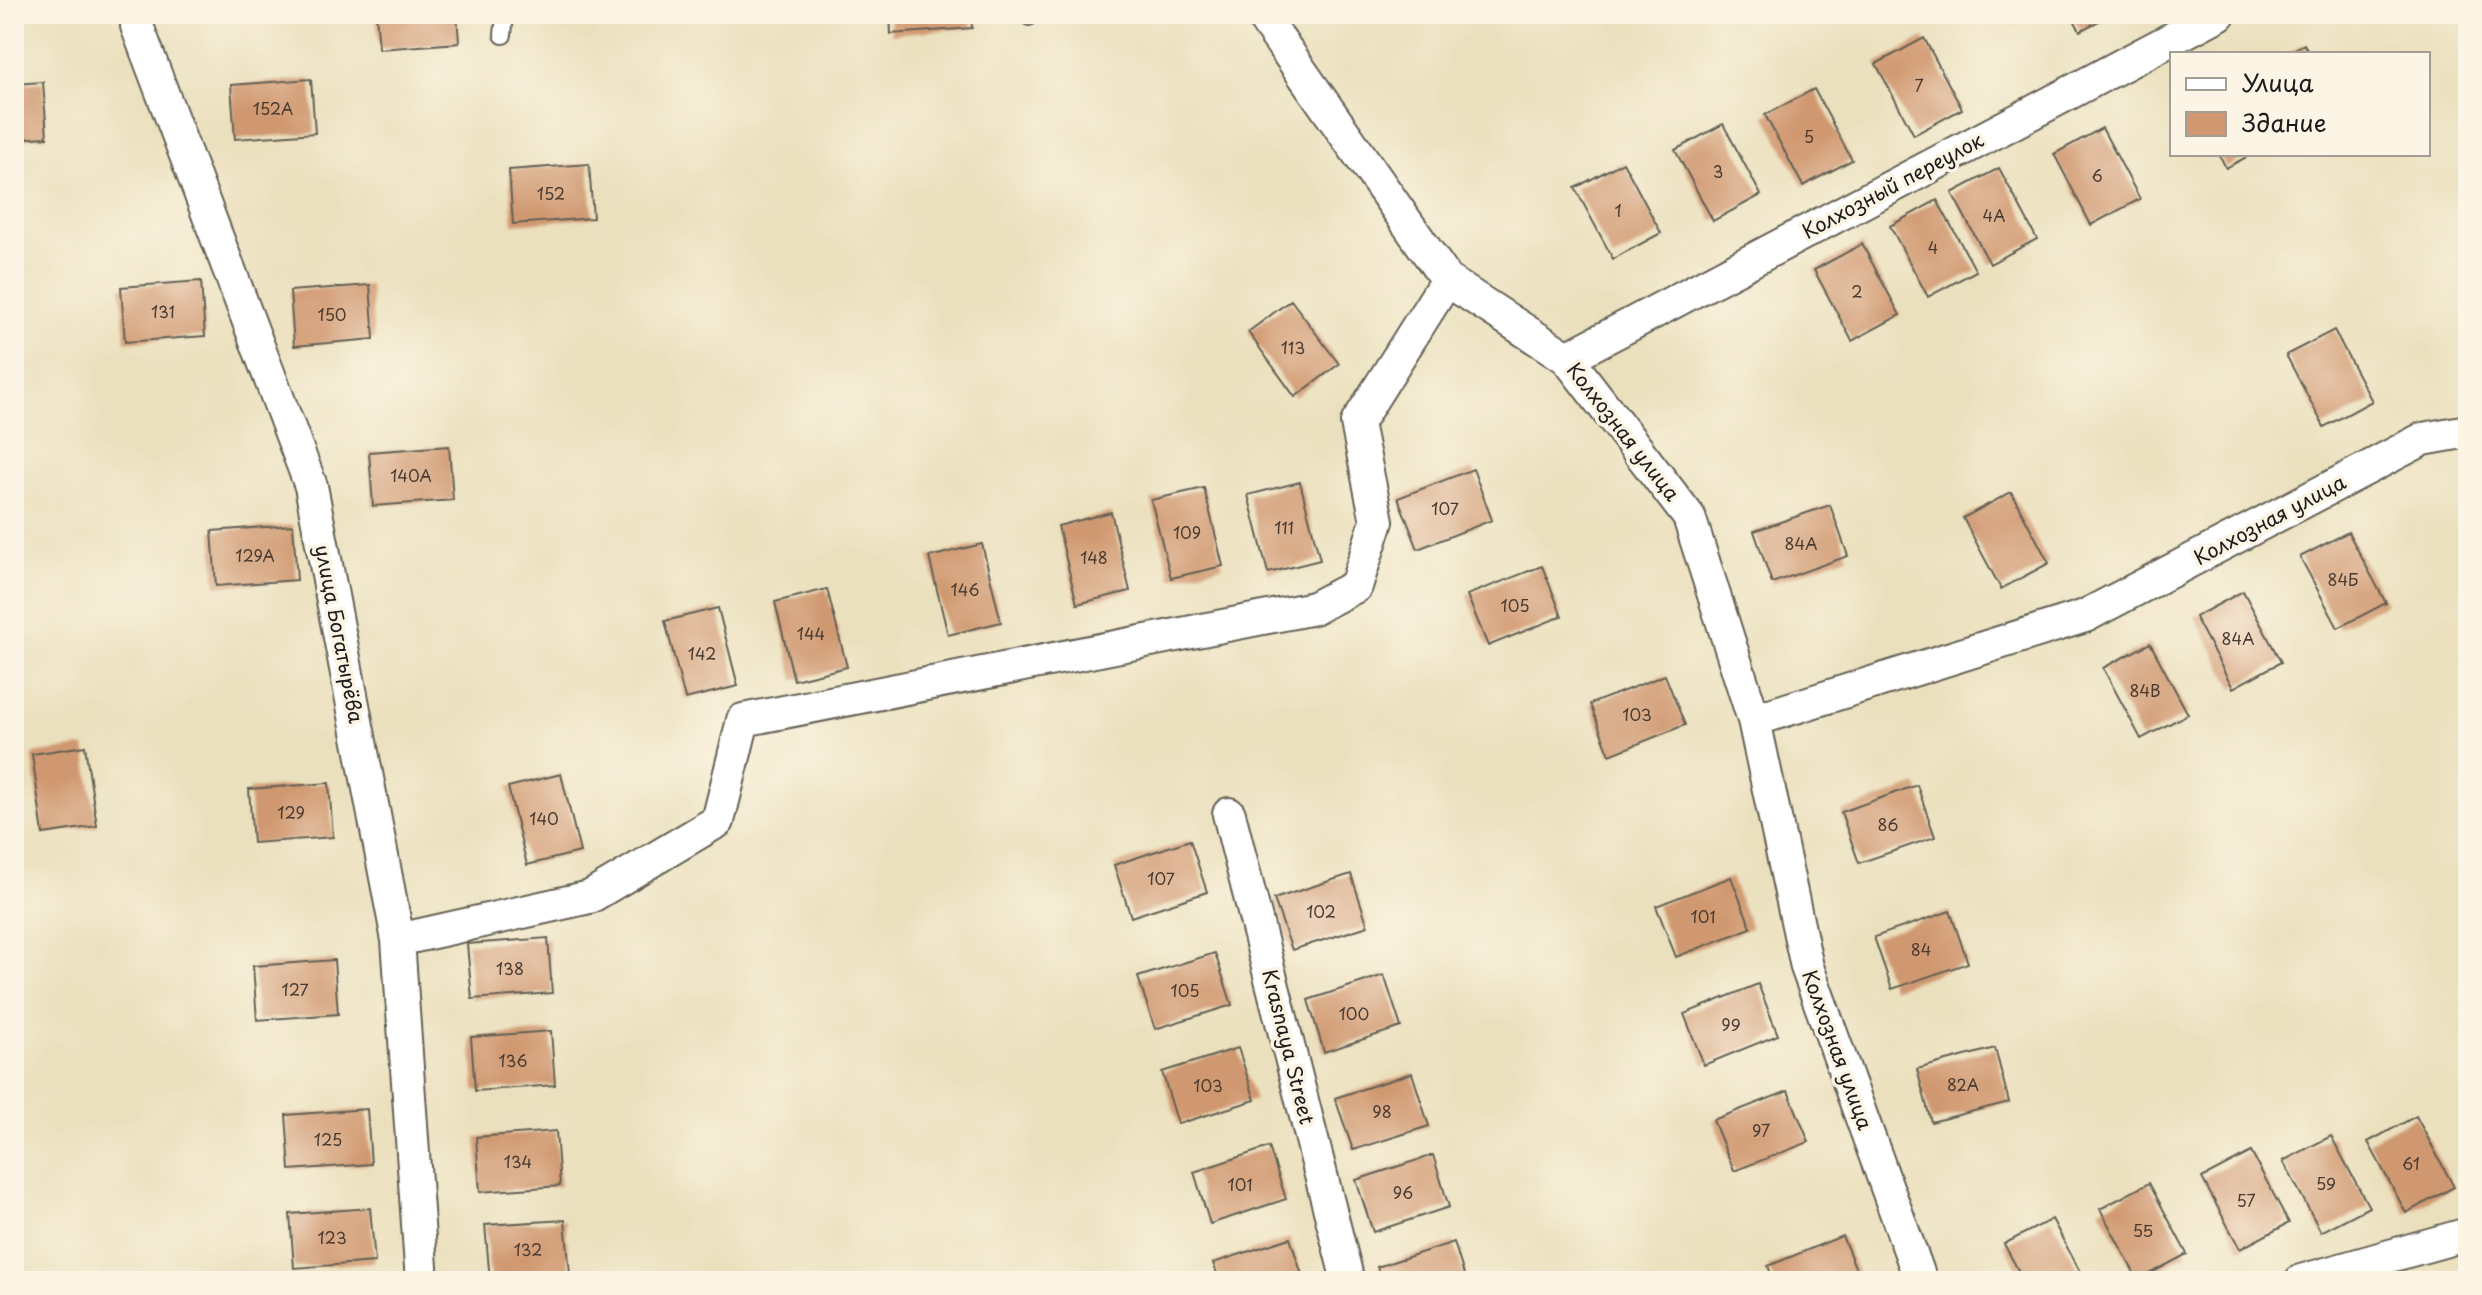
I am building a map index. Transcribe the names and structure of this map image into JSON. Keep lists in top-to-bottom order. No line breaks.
{"streets":{"street":["Колхозный переулок","Колхозная улица","улица Богатырёва","Krasnaya Street"]},"crossings":[["Колхозный переулок","Колхозная улица"]],"house_numbers":["7","152А","5","3","6","152","1","4А","4","2","131","150","113","140А","107","111","109","84А","129А","148","84Б","146","105","144","84А","142","84В","103","129","140","86","107","102","101","84","138","127","105","100","99","136","82А","103","98","97","125","134","61","59","101","96","57","55","123","132"],"legend":["Улица","Здание"]}
